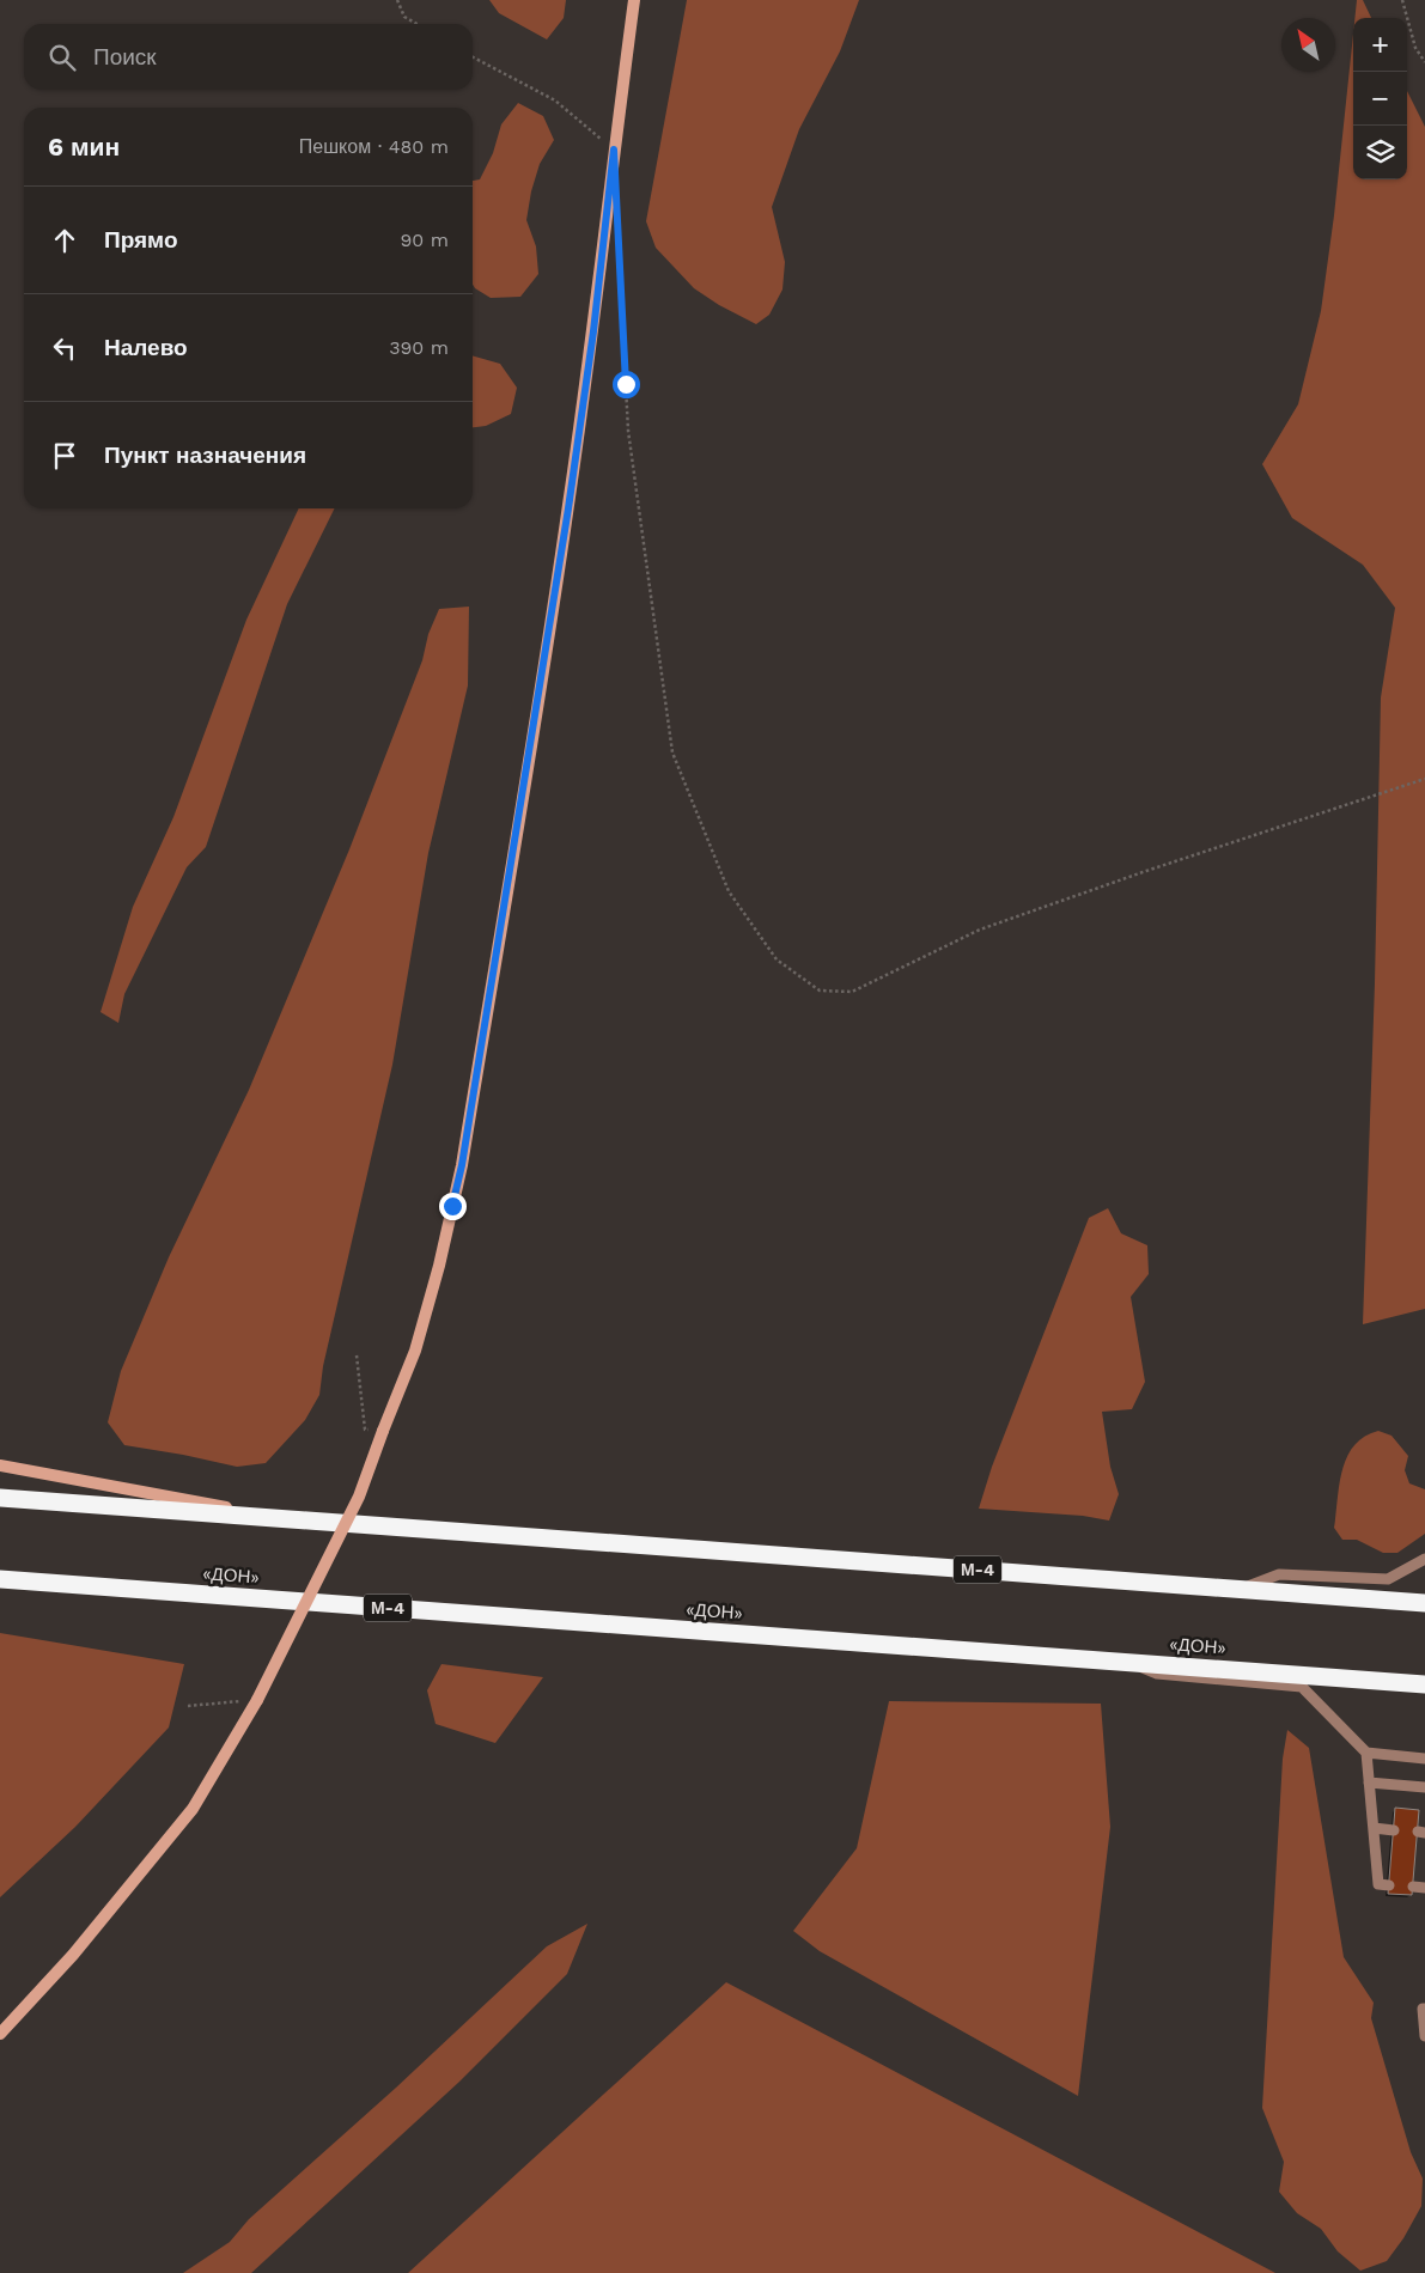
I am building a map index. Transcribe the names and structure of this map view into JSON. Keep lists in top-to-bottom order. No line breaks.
{"streets":{"highway":["М-4","«ДОН»"]},"north":"top left","page":{"map_buttons":["+","−"],"search":"Поиск","heading":["6 мин","Пешком · 480 m"],"list":[["Прямо","90 m"],["Налево","390 m"],"Пункт назначения"]}}
